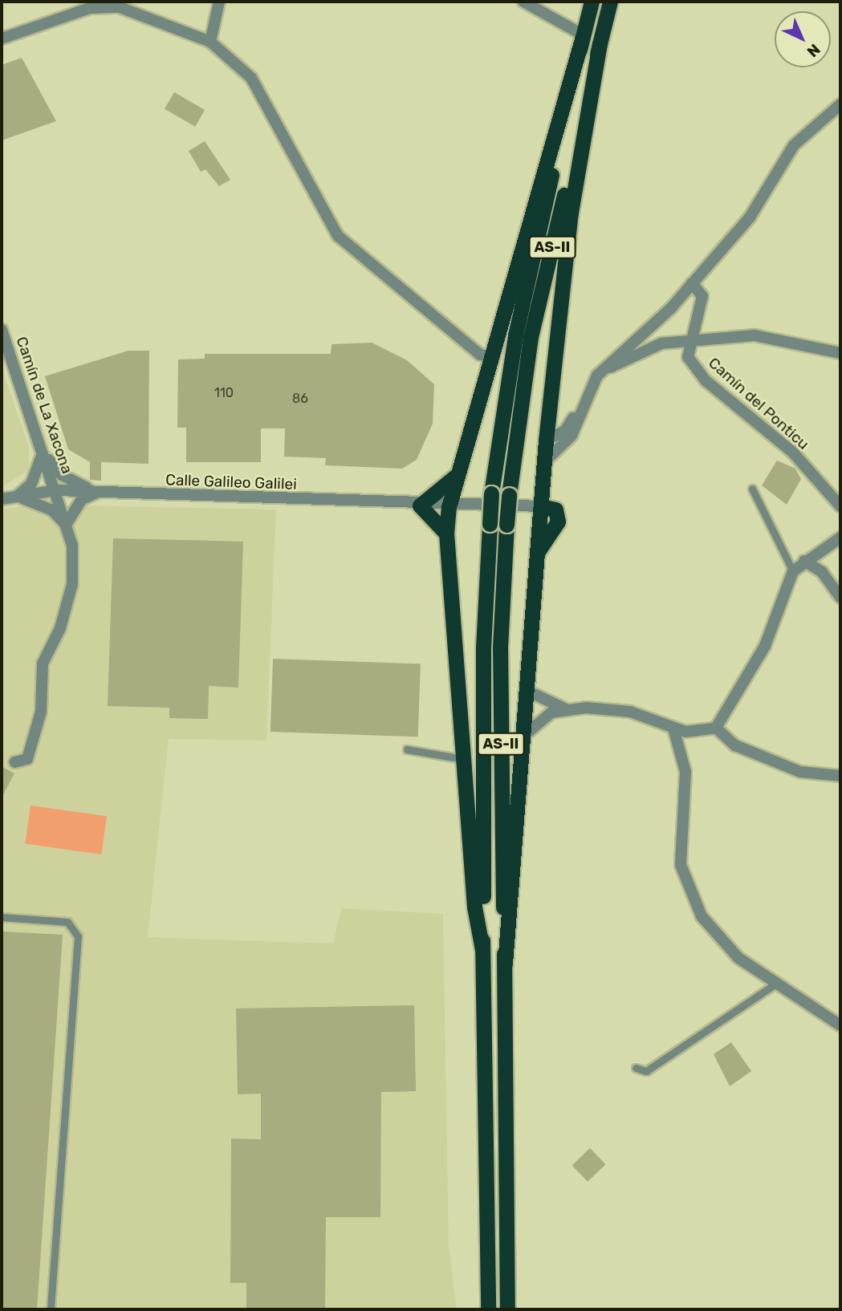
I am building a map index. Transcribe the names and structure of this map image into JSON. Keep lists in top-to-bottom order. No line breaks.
{"streets":{"highway":["AS-II"],"street":["Camín del Ponticu","Camín de La Xacona","Calle Galileo Galilei"]},"crossings":[["Camín de La Xacona","Calle Galileo Galilei"]],"house_numbers":["110","86"],"north":"bottom right"}
